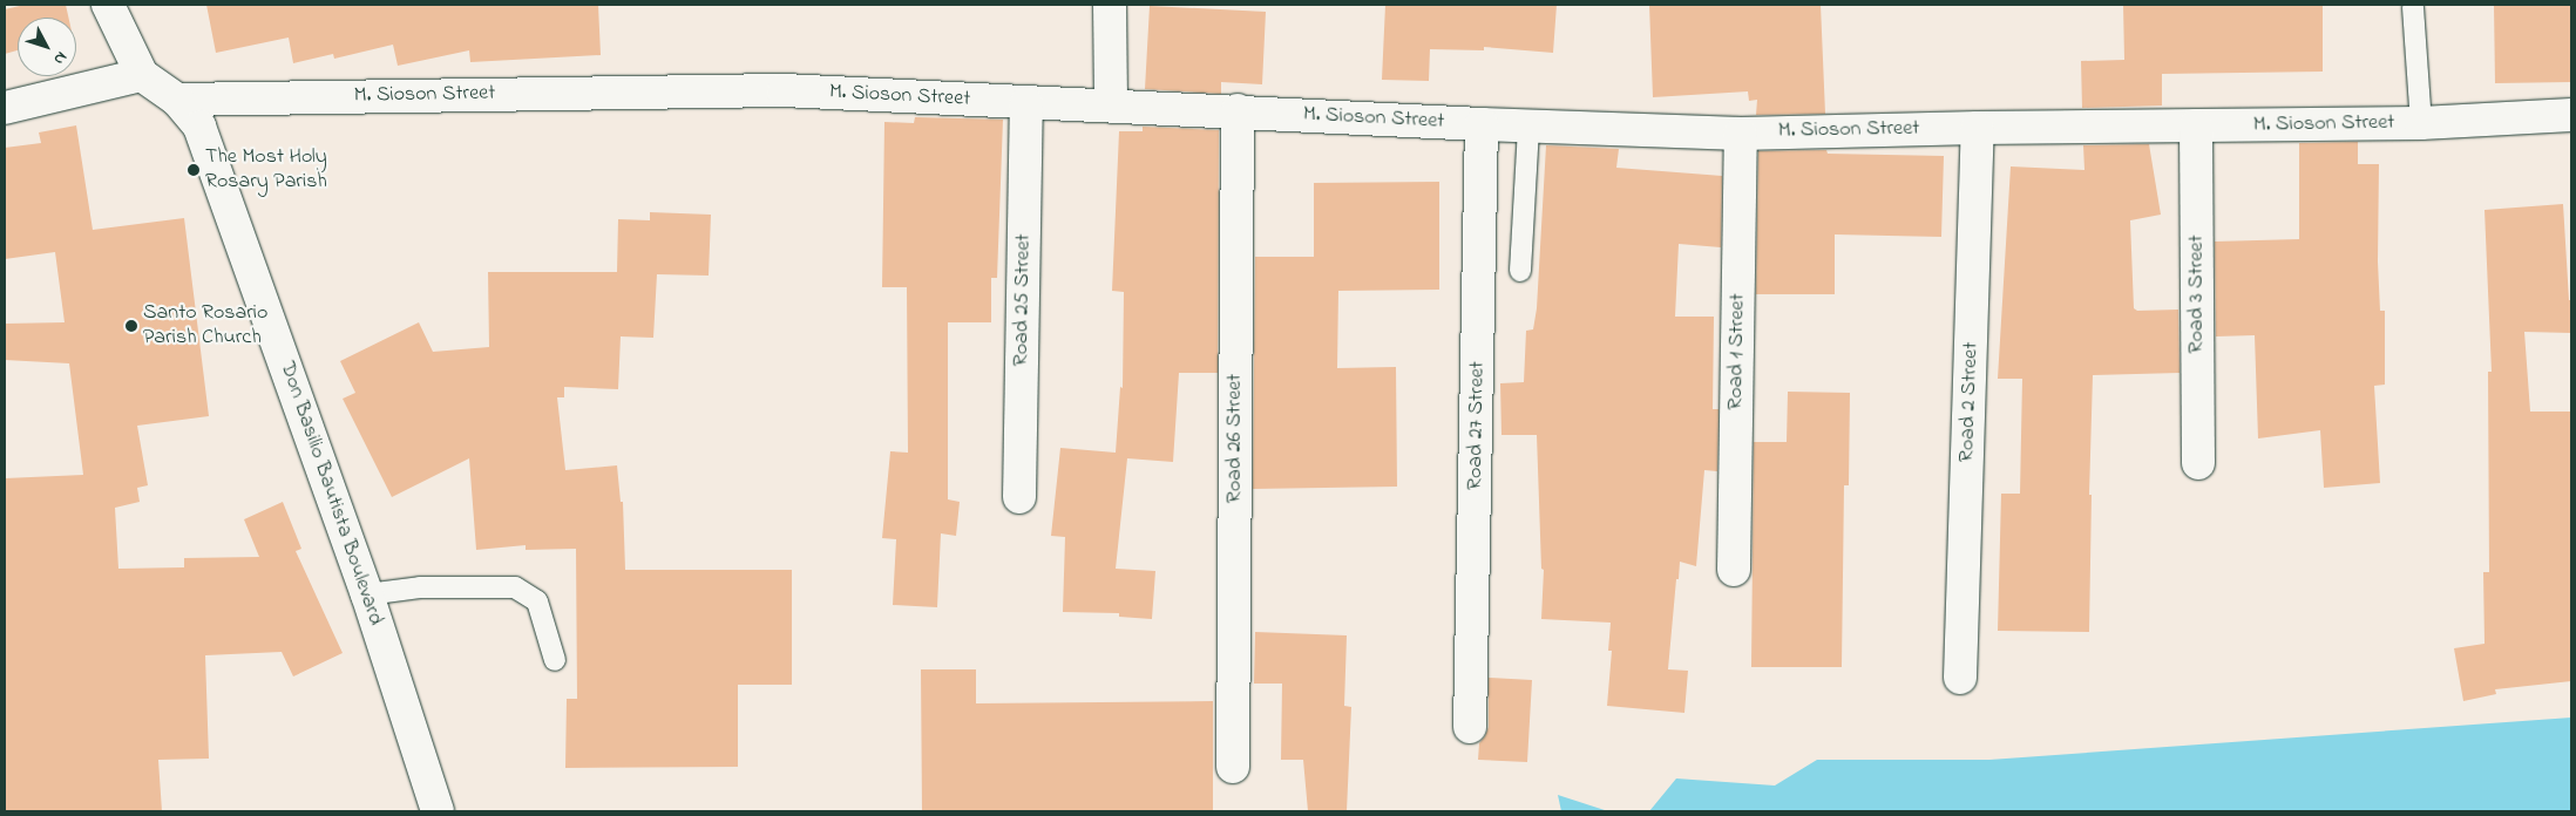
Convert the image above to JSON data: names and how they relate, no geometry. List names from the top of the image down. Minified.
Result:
{"streets":{"street":["M. Sioson Street","Road 3 Street","Road 25 Street","Road 1 Street","Road 2 Street","Road 27 Street","Road 26 Street","Don Basilio Bautista Boulevard"]},"crossings":[["M. Sioson Street","Road 3 Street"],["M. Sioson Street","Road 25 Street"],["M. Sioson Street","Road 1 Street"],["M. Sioson Street","Road 2 Street"],["M. Sioson Street","Road 27 Street"],["M. Sioson Street","Road 26 Street"],["M. Sioson Street","Don Basilio Bautista Boulevard"]],"places":["The Most Holy Rosary Parish","Santo Rosario Parish Church"],"north":"bottom right"}
